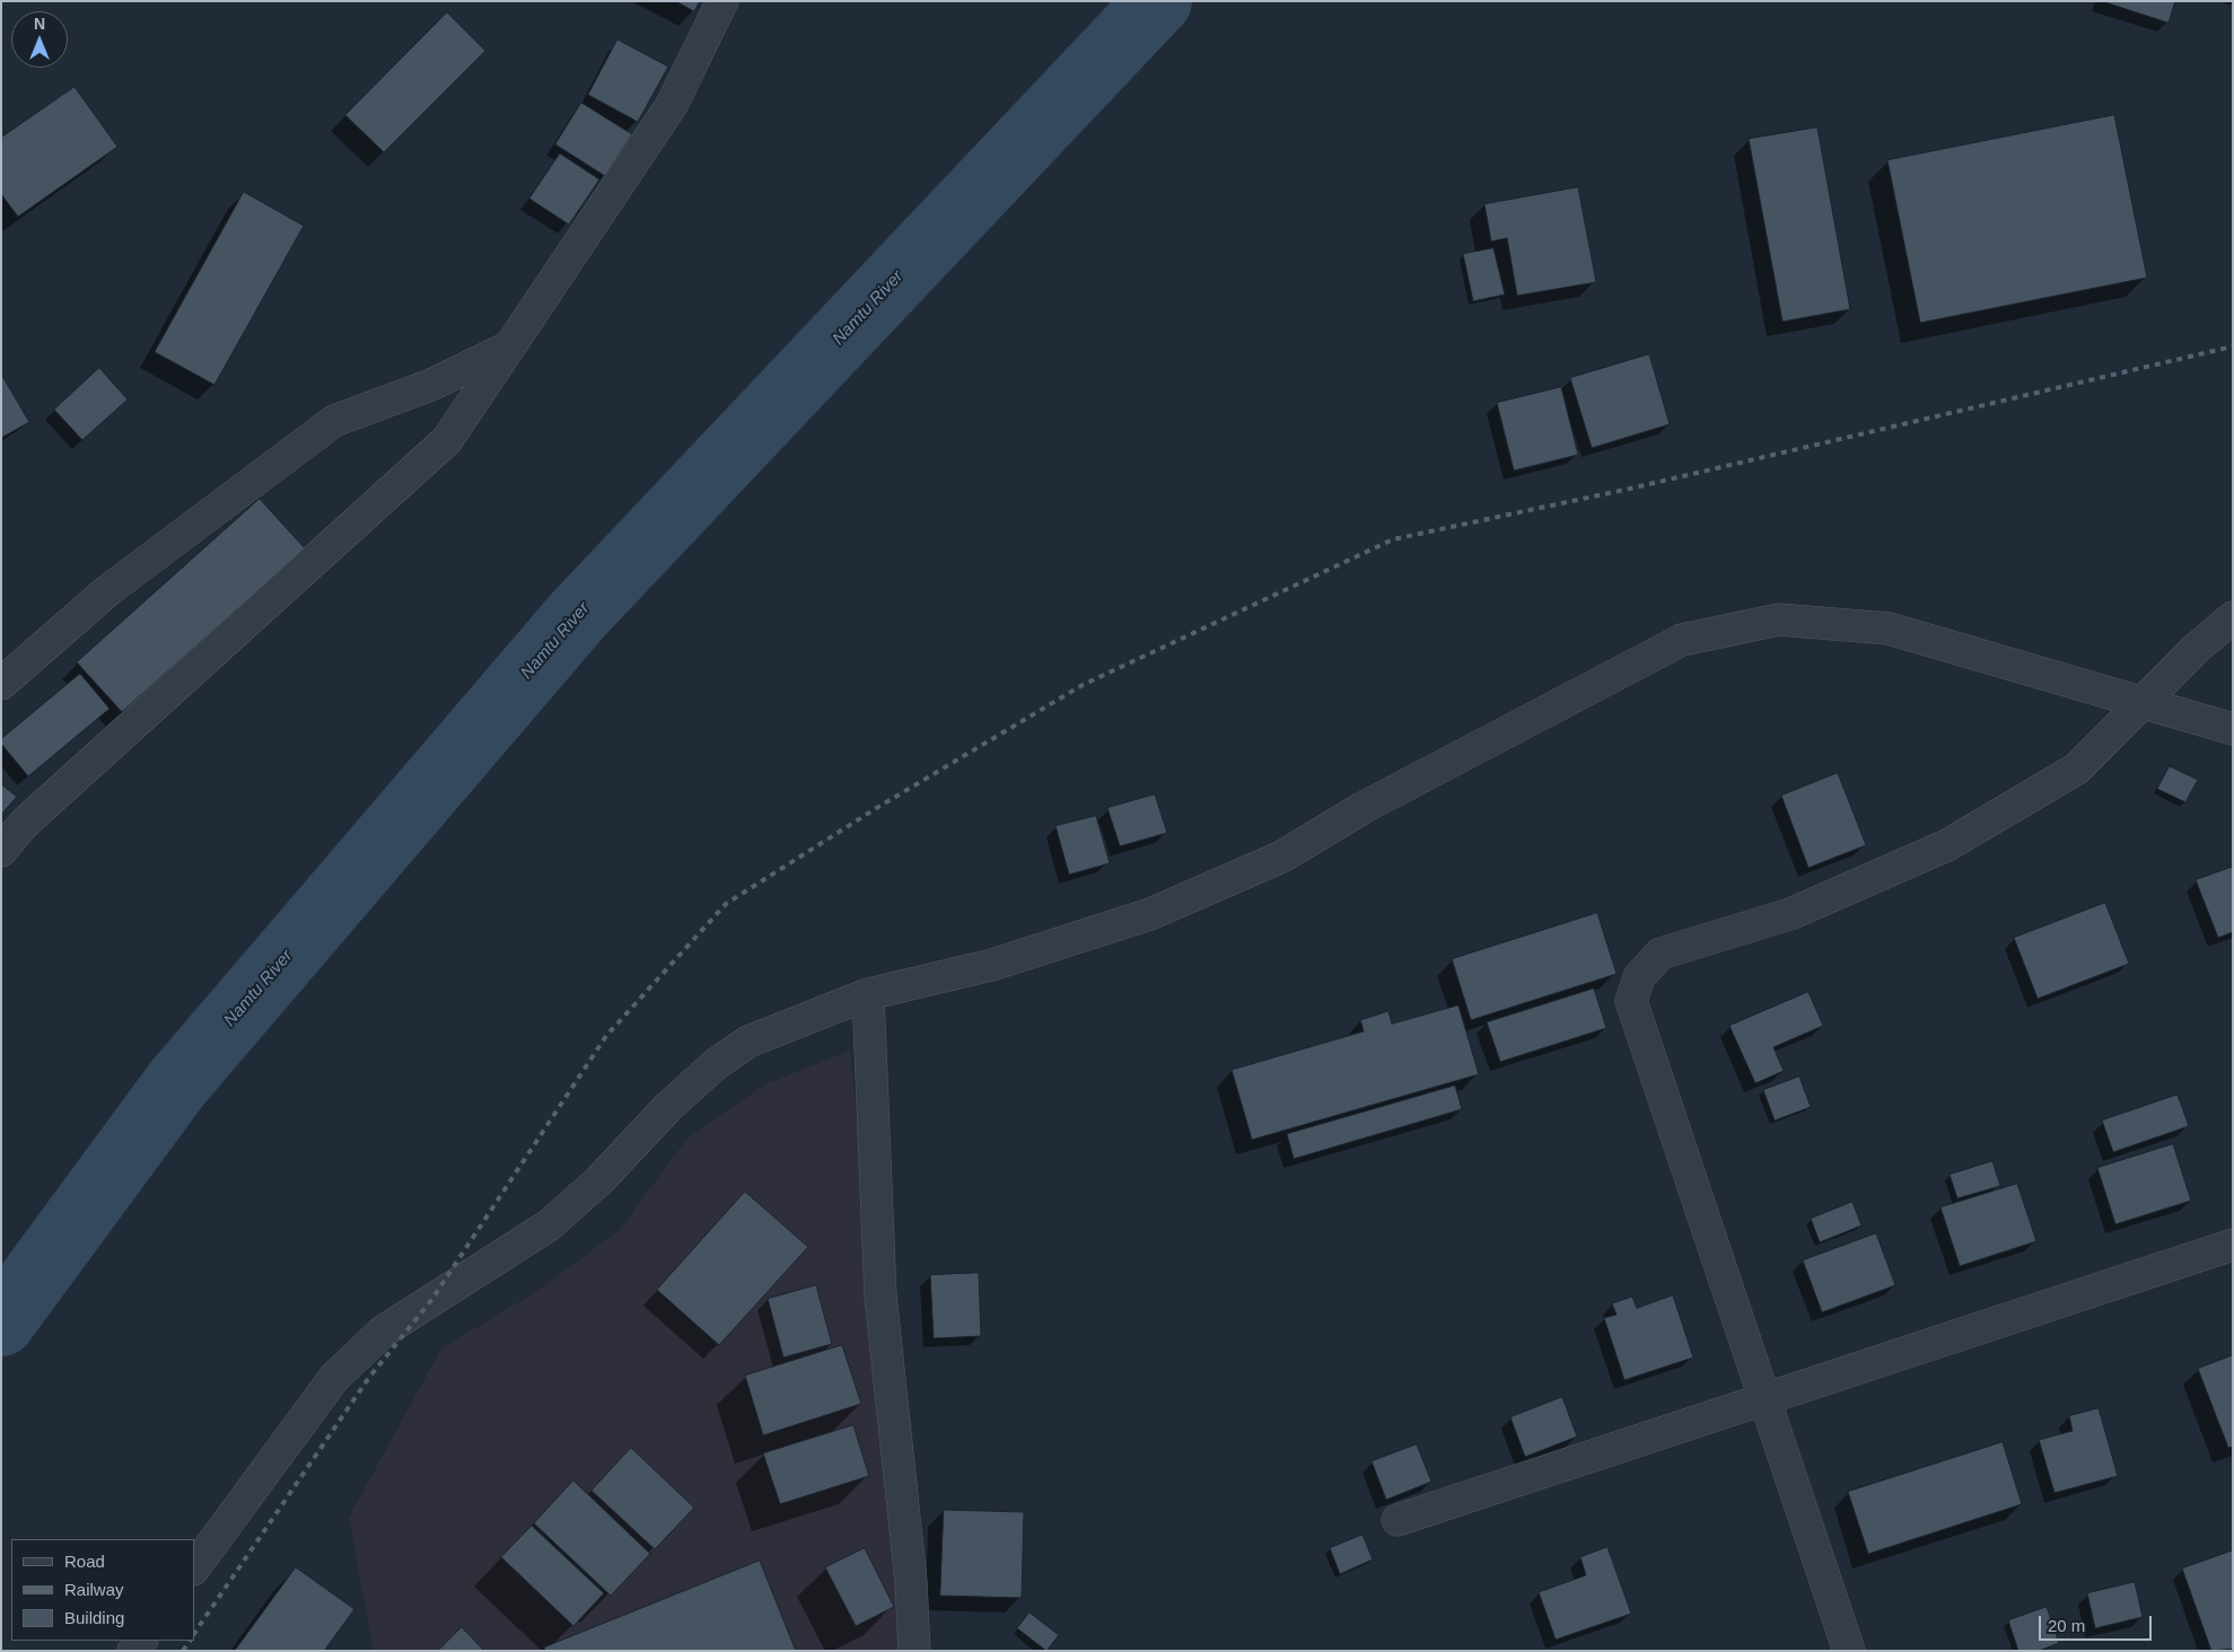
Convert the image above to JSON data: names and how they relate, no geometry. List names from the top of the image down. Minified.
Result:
{"water":["Namtu River"],"legend":["Road","Railway","Building"],"scale_bar":"20 m","north":"top"}
